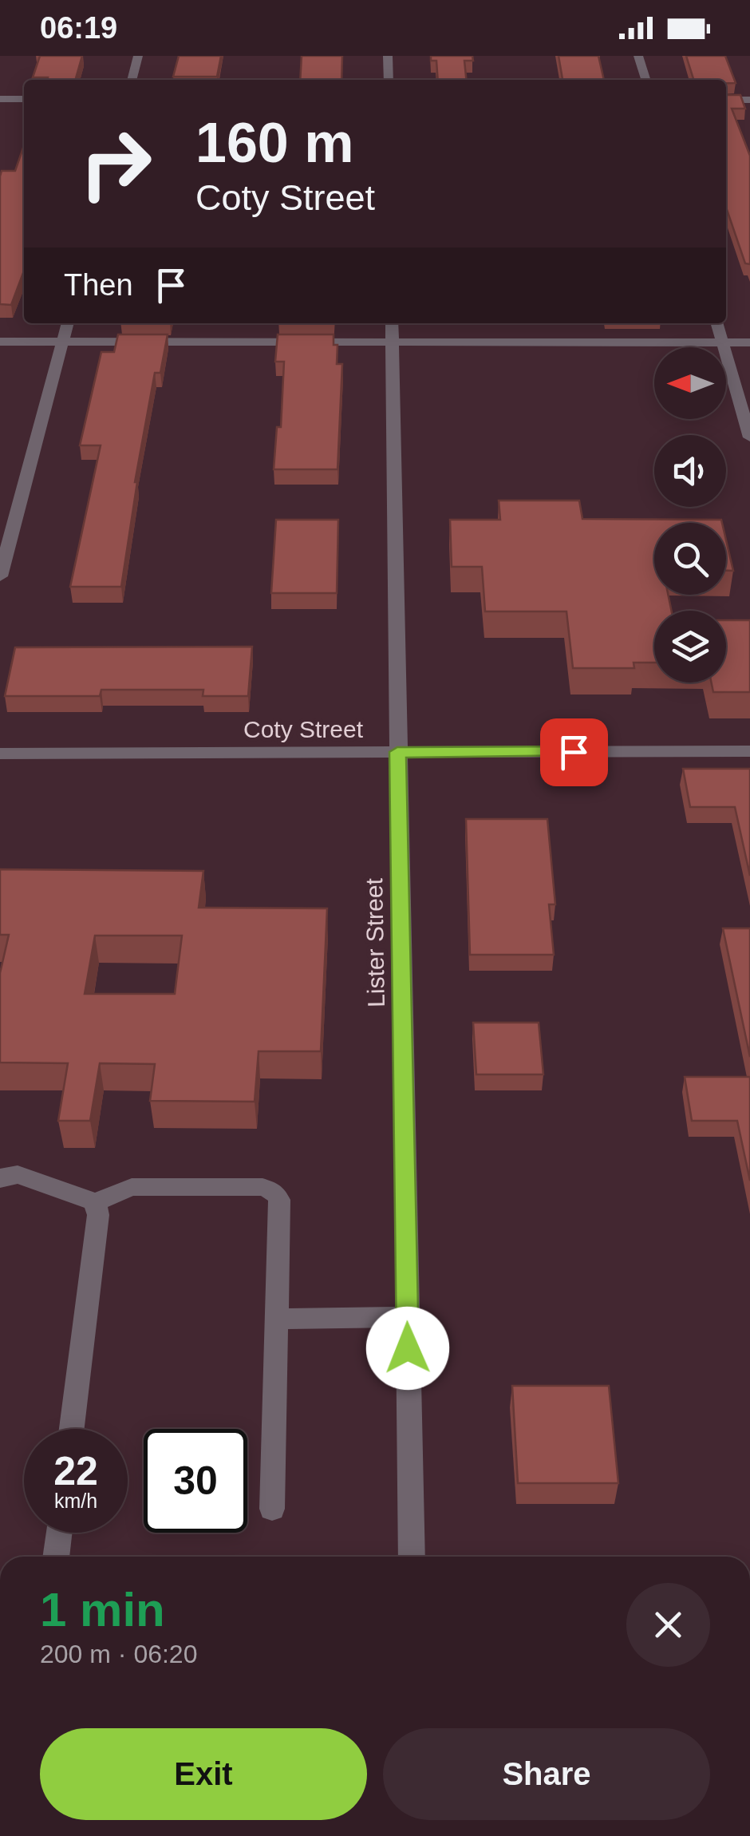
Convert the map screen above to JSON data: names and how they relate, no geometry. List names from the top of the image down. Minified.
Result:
{"streets":{"street":["Coty Street","Lister Street"]},"crossings":[["Coty Street","Lister Street"]],"north":"left","page":{"status":"06:19","turn":["160 m","Coty Street"],"then":"Then","speed":"22 km/h","limit":"30","heading":["1 min","200 m · 06:20"],"buttons":["Exit","Share"]}}
